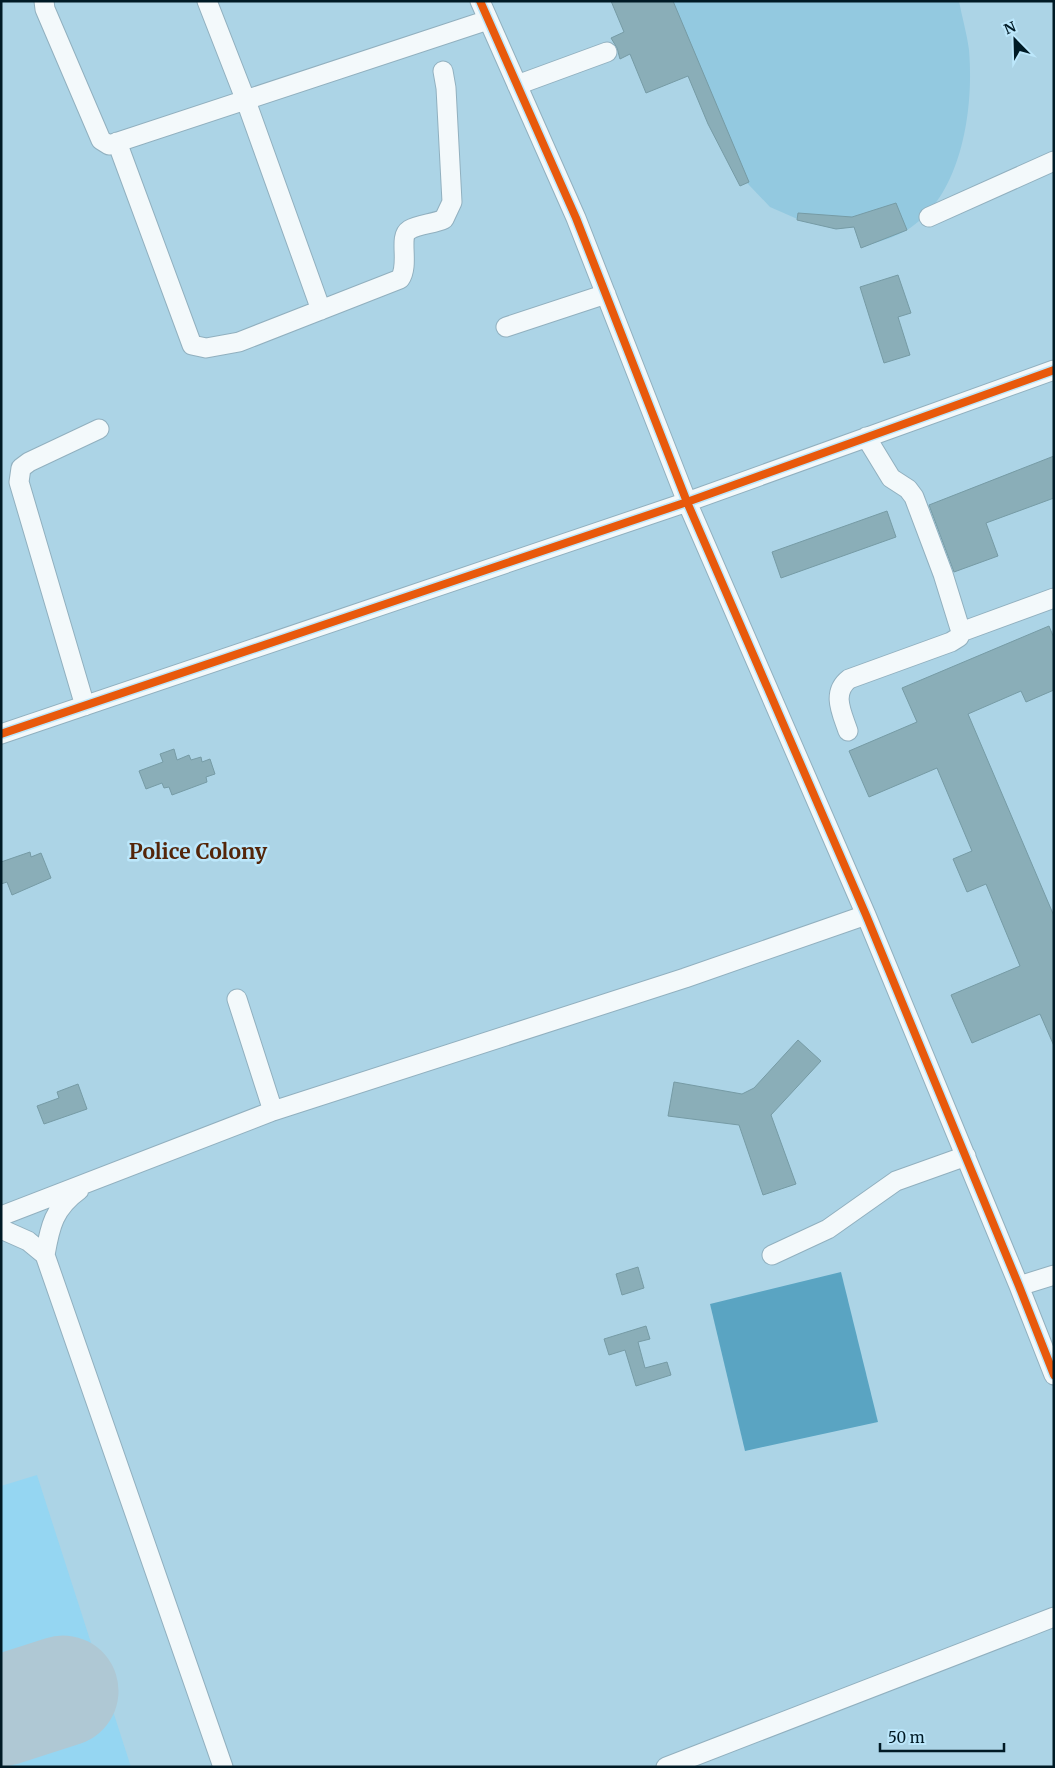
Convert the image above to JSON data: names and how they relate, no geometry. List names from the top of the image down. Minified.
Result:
{"districts":["Police Colony"],"scale_bar":"50 m","north":"top left"}
